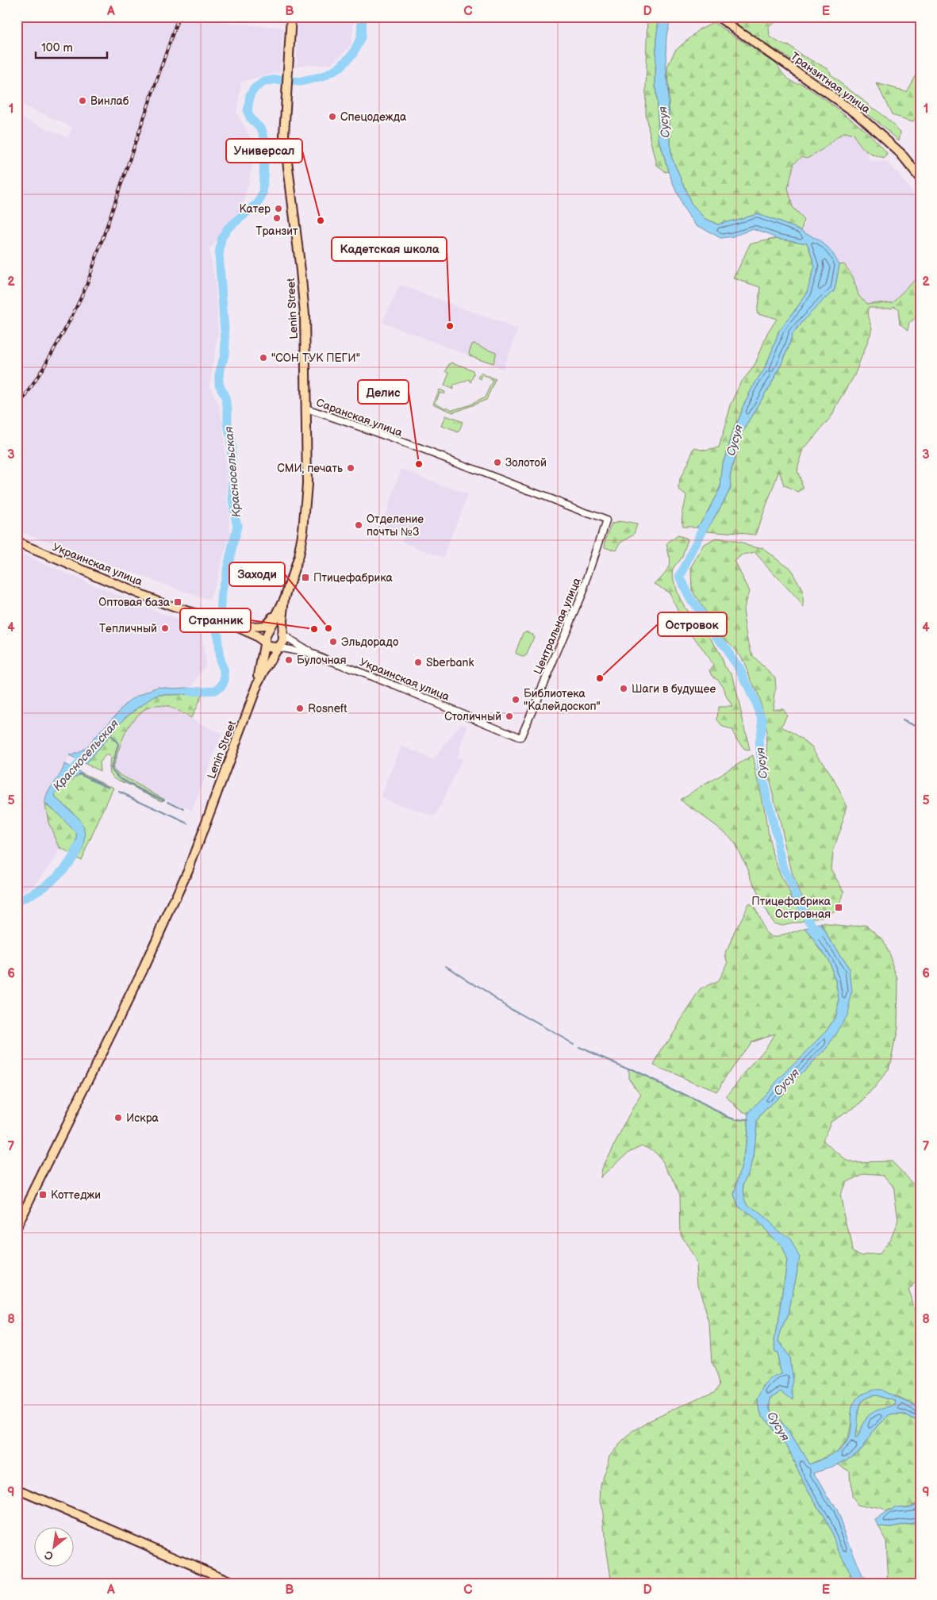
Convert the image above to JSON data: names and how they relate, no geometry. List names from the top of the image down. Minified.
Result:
{"streets":{"main road":["Транзитная улица","Lenin Street","Украинская улица"],"street":["Саранская улица","Центральная улица"]},"crossings":[["Lenin Street","Саранская улица"],["Lenin Street","Украинская улица"],["Саранская улица","Центральная улица"],["Украинская улица","Центральная улица"]],"water":["Сусуя","Красносельская"],"places":{"other":["Винлаб","Спецодежда","Катер","Транзит","Универсал","Кадетская школа","\"СОН ТУК ПЕГИ\"","Золотой","Делис","СМИ, печать","Отделение почты №3","Тепличный","Заходи","Странник","Эльдорадо","Булочная","Sberbank","Островок","Шаги в будущее","Библиотека \"Калейдоскоп\"","Rosneft","Столичный","Искра"],"transit":["Птицефабрика","Оптовая база","Птицефабрика Островная","Коттеджи"]},"scale_bar":"100 m","north":"bottom left","grid":{"columns":["A","B","C","D","E"],"rows":["1","2","3","4","5","6","7","8","9"]}}
